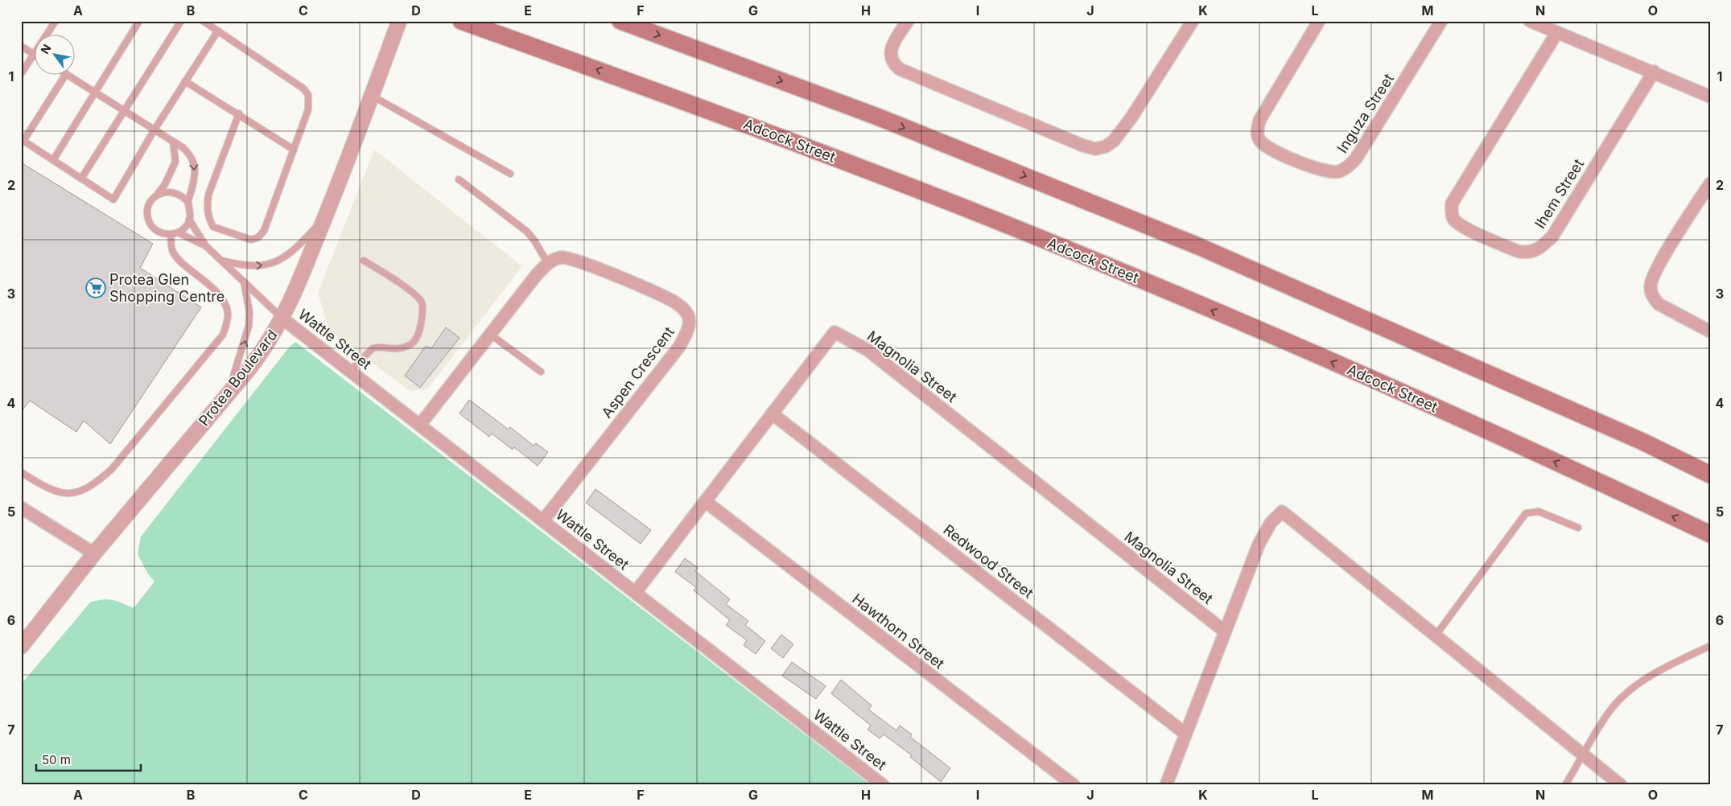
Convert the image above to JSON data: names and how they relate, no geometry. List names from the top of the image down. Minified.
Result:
{"streets":{"main road":["Adcock Street"],"street":["Inguza Street","Ihem Street","Wattle Street","Magnolia Street","Aspen Crescent","Protea Boulevard","Redwood Street","Hawthorn Street"]},"crossings":[["Wattle Street","Magnolia Street"],["Wattle Street","Aspen Crescent"],["Wattle Street","Protea Boulevard"],["Magnolia Street","Redwood Street"],["Magnolia Street","Hawthorn Street"]],"places":{"supermarket":["Protea Glen Shopping Centre"]},"scale_bar":"50 m","north":"top left","grid":{"columns":["A","B","C","D","E","F","G","H","I","J","K","L","M","N","O"],"rows":["1","2","3","4","5","6","7"]}}
